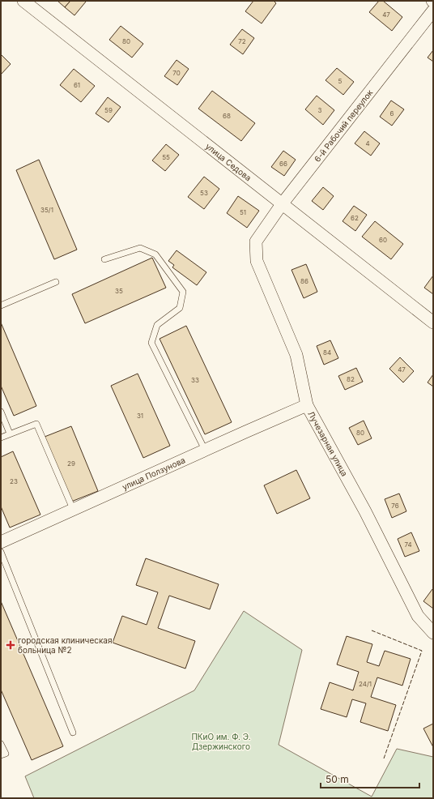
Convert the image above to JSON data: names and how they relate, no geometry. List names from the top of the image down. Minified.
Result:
{"streets":{"street":["6-й Рабочий переулок","улица Седова","Лучезарная улица","улица Ползунова"]},"crossings":[["6-й Рабочий переулок","улица Седова"],["6-й Рабочий переулок","Лучезарная улица"],["Лучезарная улица","улица Ползунова"]],"parks":["ПКиО им. Ф. Э. Дзержинского"],"places":{"health":["городская клиническая больница №2"]},"house_numbers":["47","80","72","70","5","61","59","3","6","68","4","55","66","53","35/1","51","62","60","86","35","84","47","82","33","31","80","29","23","76","74","24/1"],"scale_bar":"50 m"}
